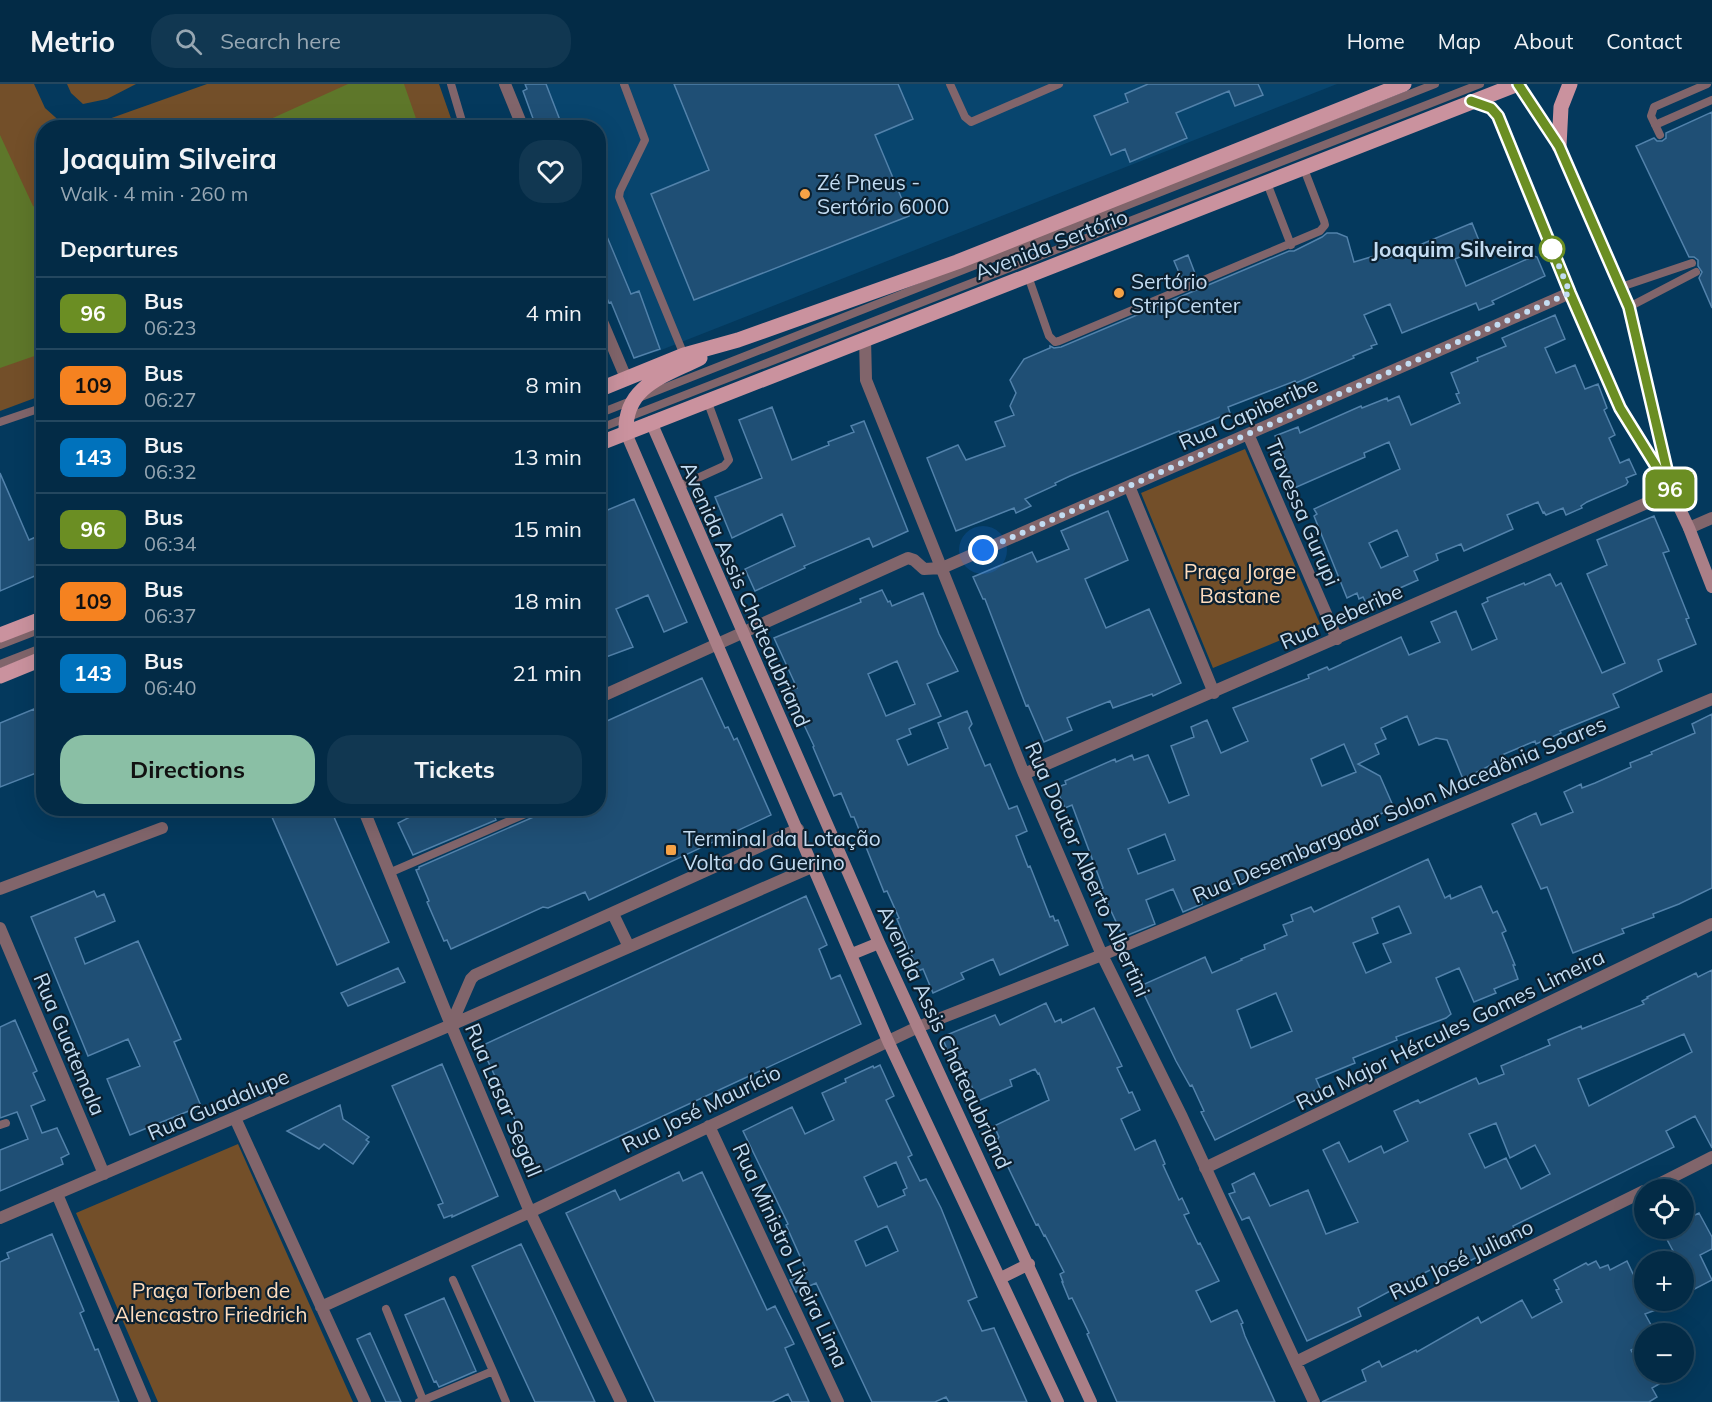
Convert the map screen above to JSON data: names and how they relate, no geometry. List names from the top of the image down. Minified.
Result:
{"streets":{"main road":["Avenida Sertório"],"street":["Rua Capiberibe","Travessa Gurupi","Avenida Assis Chateaubriand","Rua Beberibe","Rua Desembargador Solon Macedônia Soares","Rua Doutor Alberto Albertini","Rua Major Hércules Gomes Limeira","Rua Guatemala","Rua Lasar Segall","Rua Guadalupe","Rua José Maurício","Rua Ministro Liveira Lima","Rua José Juliano"]},"crossings":[["Avenida Sertório","Avenida Assis Chateaubriand"],["Avenida Sertório","Rua Doutor Alberto Albertini"],["Rua Capiberibe","Travessa Gurupi"],["Rua Capiberibe","Rua Doutor Alberto Albertini"],["Travessa Gurupi","Rua Beberibe"],["Avenida Assis Chateaubriand","Rua José Maurício"],["Rua Beberibe","Rua Doutor Alberto Albertini"],["Rua Desembargador Solon Macedônia Soares","Rua Doutor Alberto Albertini"],["Rua Desembargador Solon Macedônia Soares","Rua José Maurício"],["Rua Doutor Alberto Albertini","Rua Major Hércules Gomes Limeira"],["Rua Doutor Alberto Albertini","Rua José Maurício"],["Rua Doutor Alberto Albertini","Rua José Juliano"],["Rua Guatemala","Rua Guadalupe"],["Rua Lasar Segall","Rua Guadalupe"],["Rua Lasar Segall","Rua José Maurício"],["Rua José Maurício","Rua Ministro Liveira Lima"]],"parks":["Praça Jorge Bastane","Praça Torben de Alencastro Friedrich"],"places":{"other":["Zé Pneus - Sertório 6000","Joaquim Silveira","Sertório StripCenter"],"transit":["Terminal da Lotação Volta do Guerino"]},"lines":["bus line 96"],"page":{"header":"Metrio","search":"Search here","nav":["Home","Map","About","Contact"],"on_map":"96","heading":[["Joaquim Silveira","Walk · 4 min · 260 m"],"Departures"],"list":[{"mark":"96","name":"Bus","note":"06:23","value":"4 min"},{"mark":"109","name":"Bus","note":"06:27","value":"8 min"},{"mark":"143","name":"Bus","note":"06:32","value":"13 min"},{"mark":"96","name":"Bus","note":"06:34","value":"15 min"},{"mark":"109","name":"Bus","note":"06:37","value":"18 min"},{"mark":"143","name":"Bus","note":"06:40","value":"21 min"}],"buttons":["Directions","Tickets"],"map_buttons":["+","−"]}}
